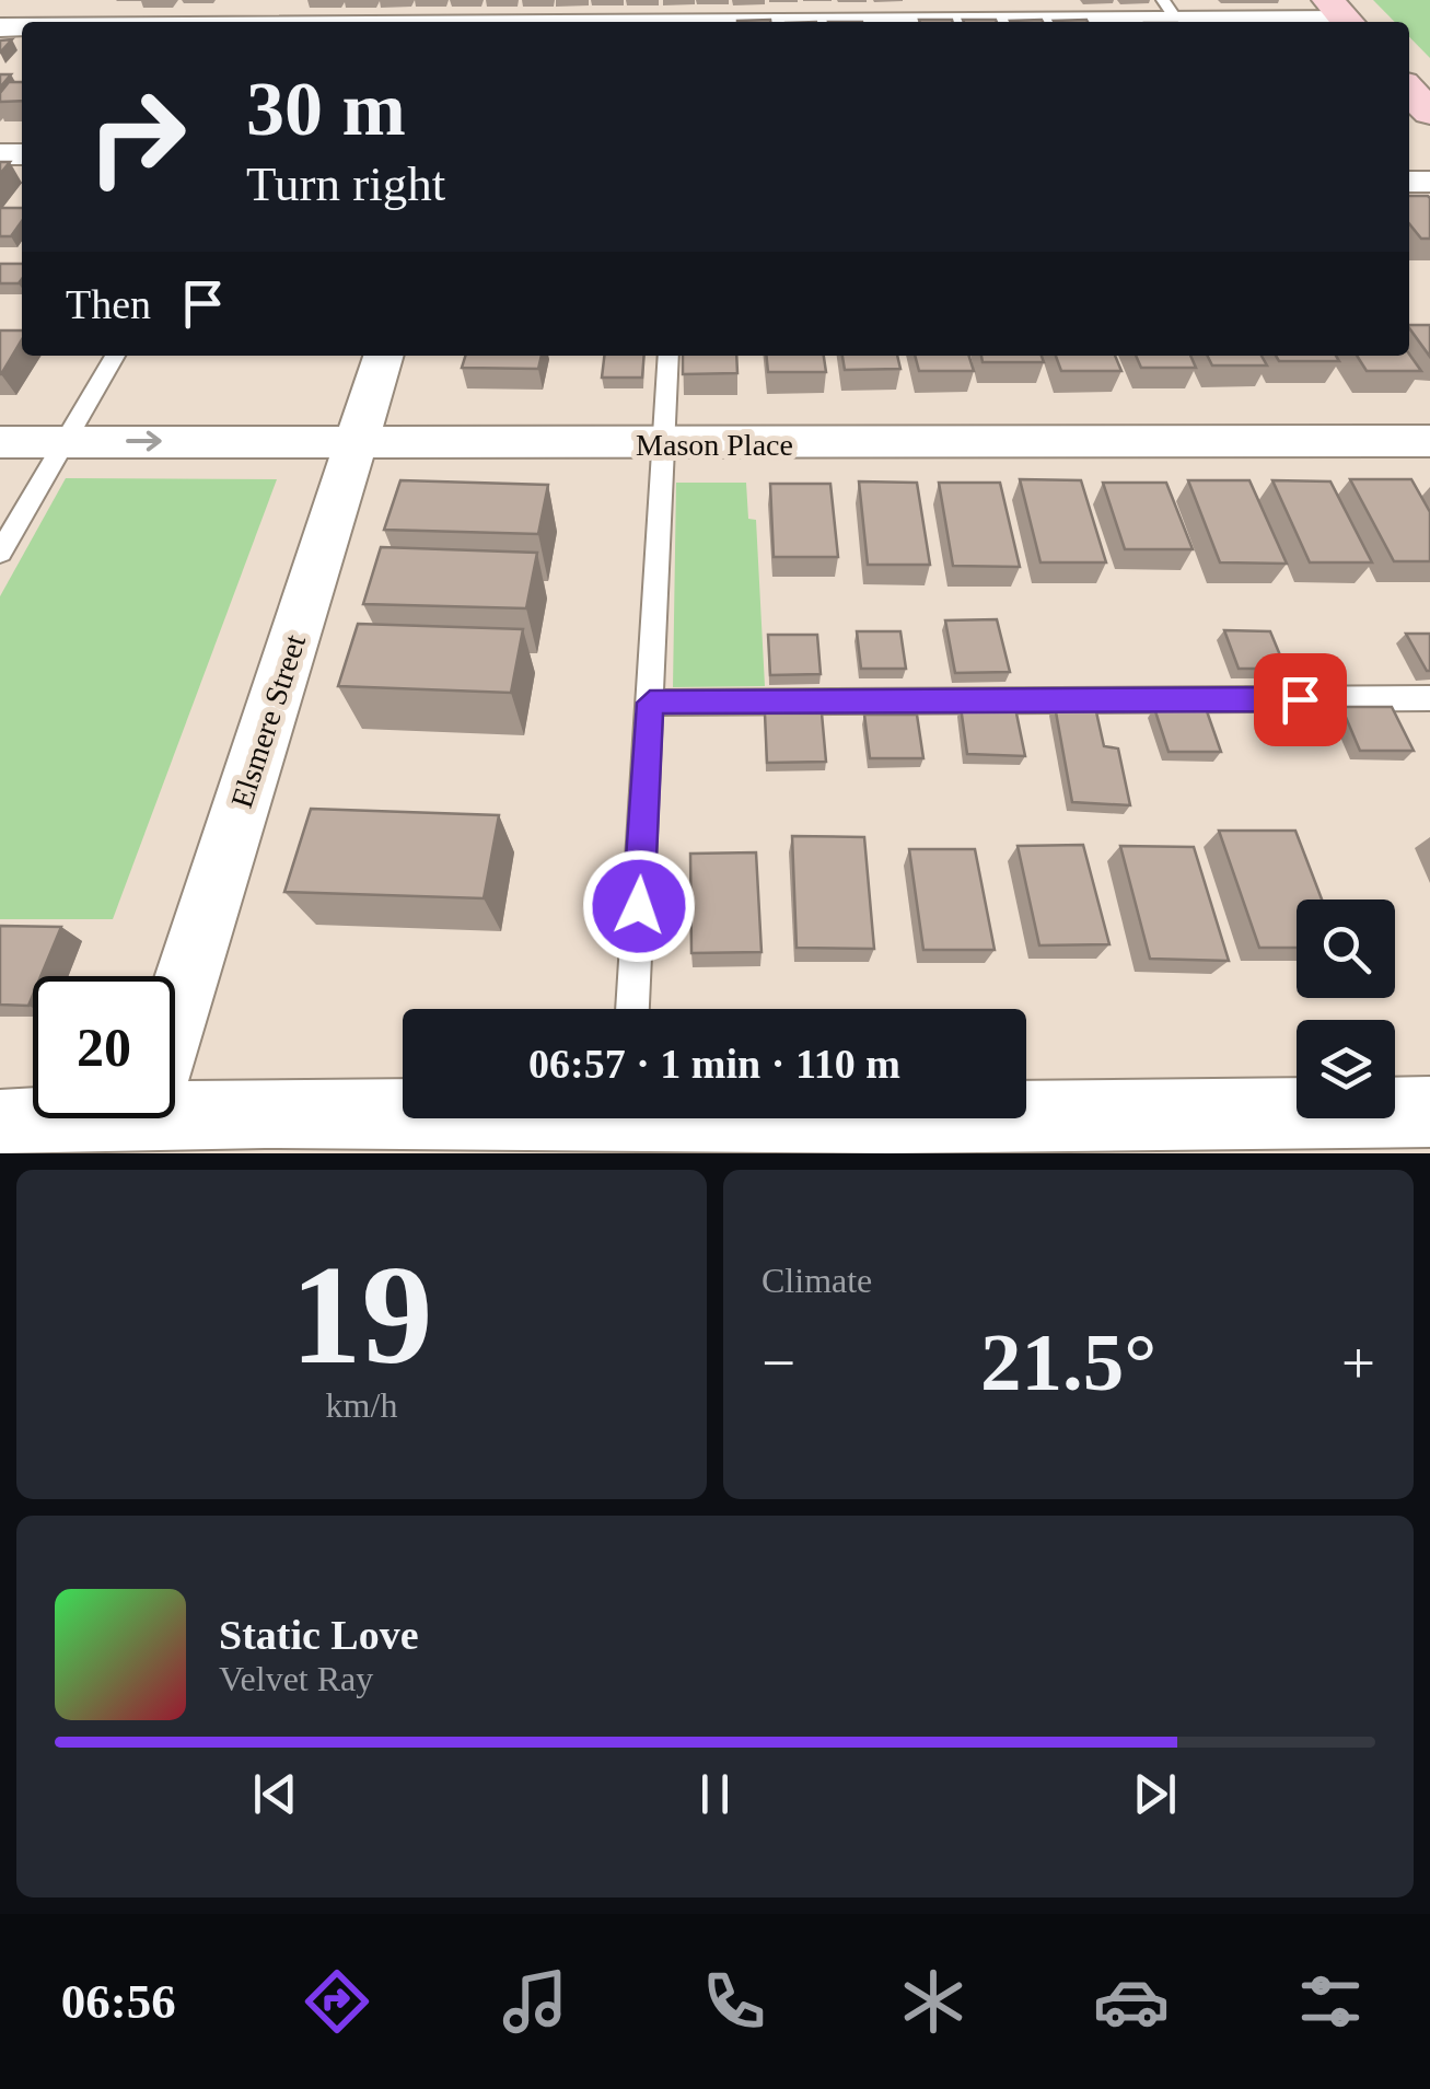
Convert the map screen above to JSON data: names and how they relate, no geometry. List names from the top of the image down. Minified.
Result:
{"streets":{"street":["Mason Place","Elsmere Street"]},"crossings":[["Mason Place","Elsmere Street"]],"page":{"turn":["30 m","Turn right"],"then":"Then","limit":"20","trip":"06:57 · 1 min · 110 m","tile":[["19","km/h"],"Climate"],"heat":["−","21.5°","+"],"song":["Static Love","Velvet Ray"],"tabs":"06:56"}}
